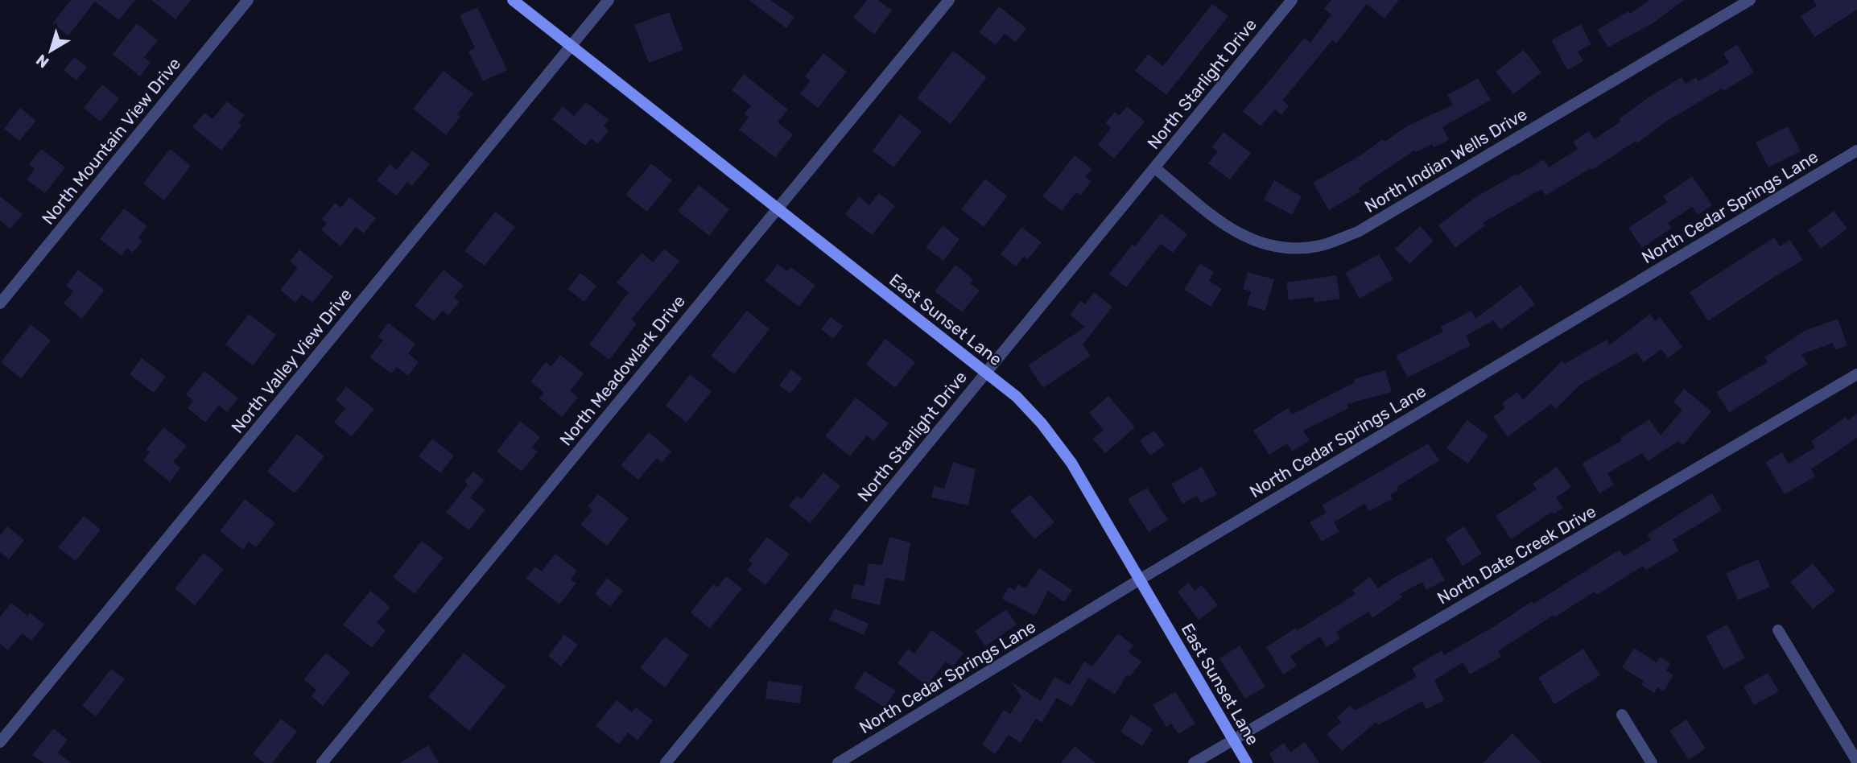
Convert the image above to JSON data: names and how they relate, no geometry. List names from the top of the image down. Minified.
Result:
{"streets":{"street":["North Starlight Drive","North Mountain View Drive","North Indian Wells Drive","North Cedar Springs Lane","East Sunset Lane","North Valley View Drive","North Meadowlark Drive","North Date Creek Drive"]},"crossings":[["North Starlight Drive","North Indian Wells Drive"],["North Starlight Drive","East Sunset Lane"],["North Cedar Springs Lane","East Sunset Lane"],["East Sunset Lane","North Valley View Drive"],["East Sunset Lane","North Meadowlark Drive"],["East Sunset Lane","North Date Creek Drive"]],"north":"bottom left"}
